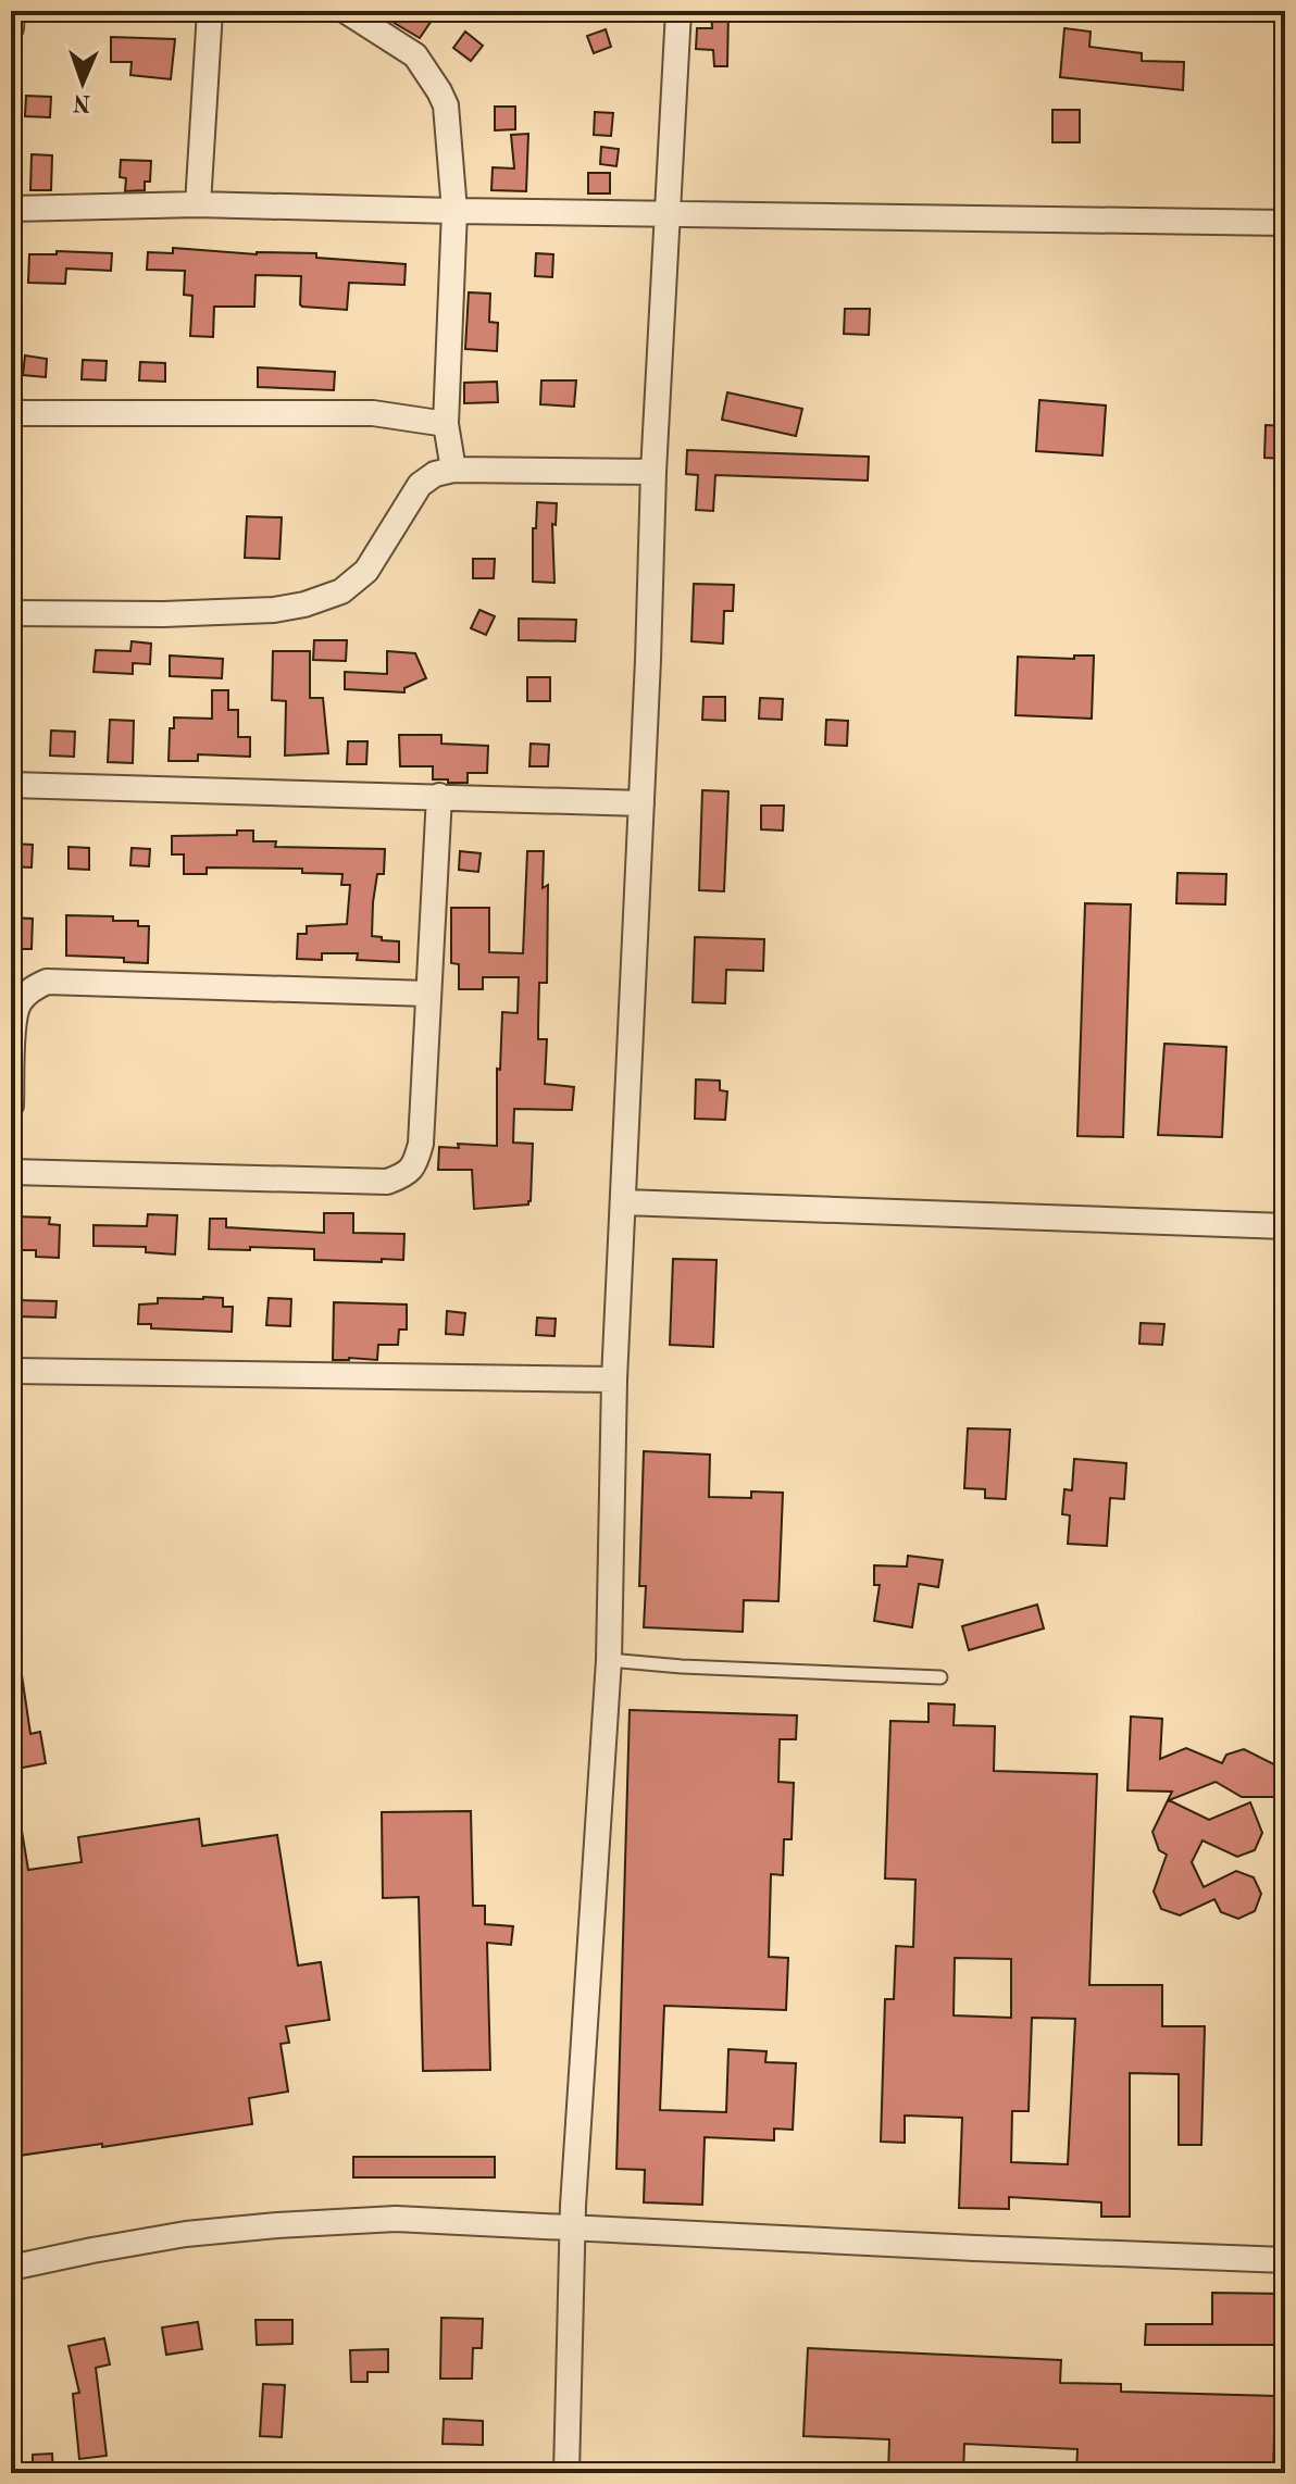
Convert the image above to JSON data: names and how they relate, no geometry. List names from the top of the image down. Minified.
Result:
{"north":"bottom"}
